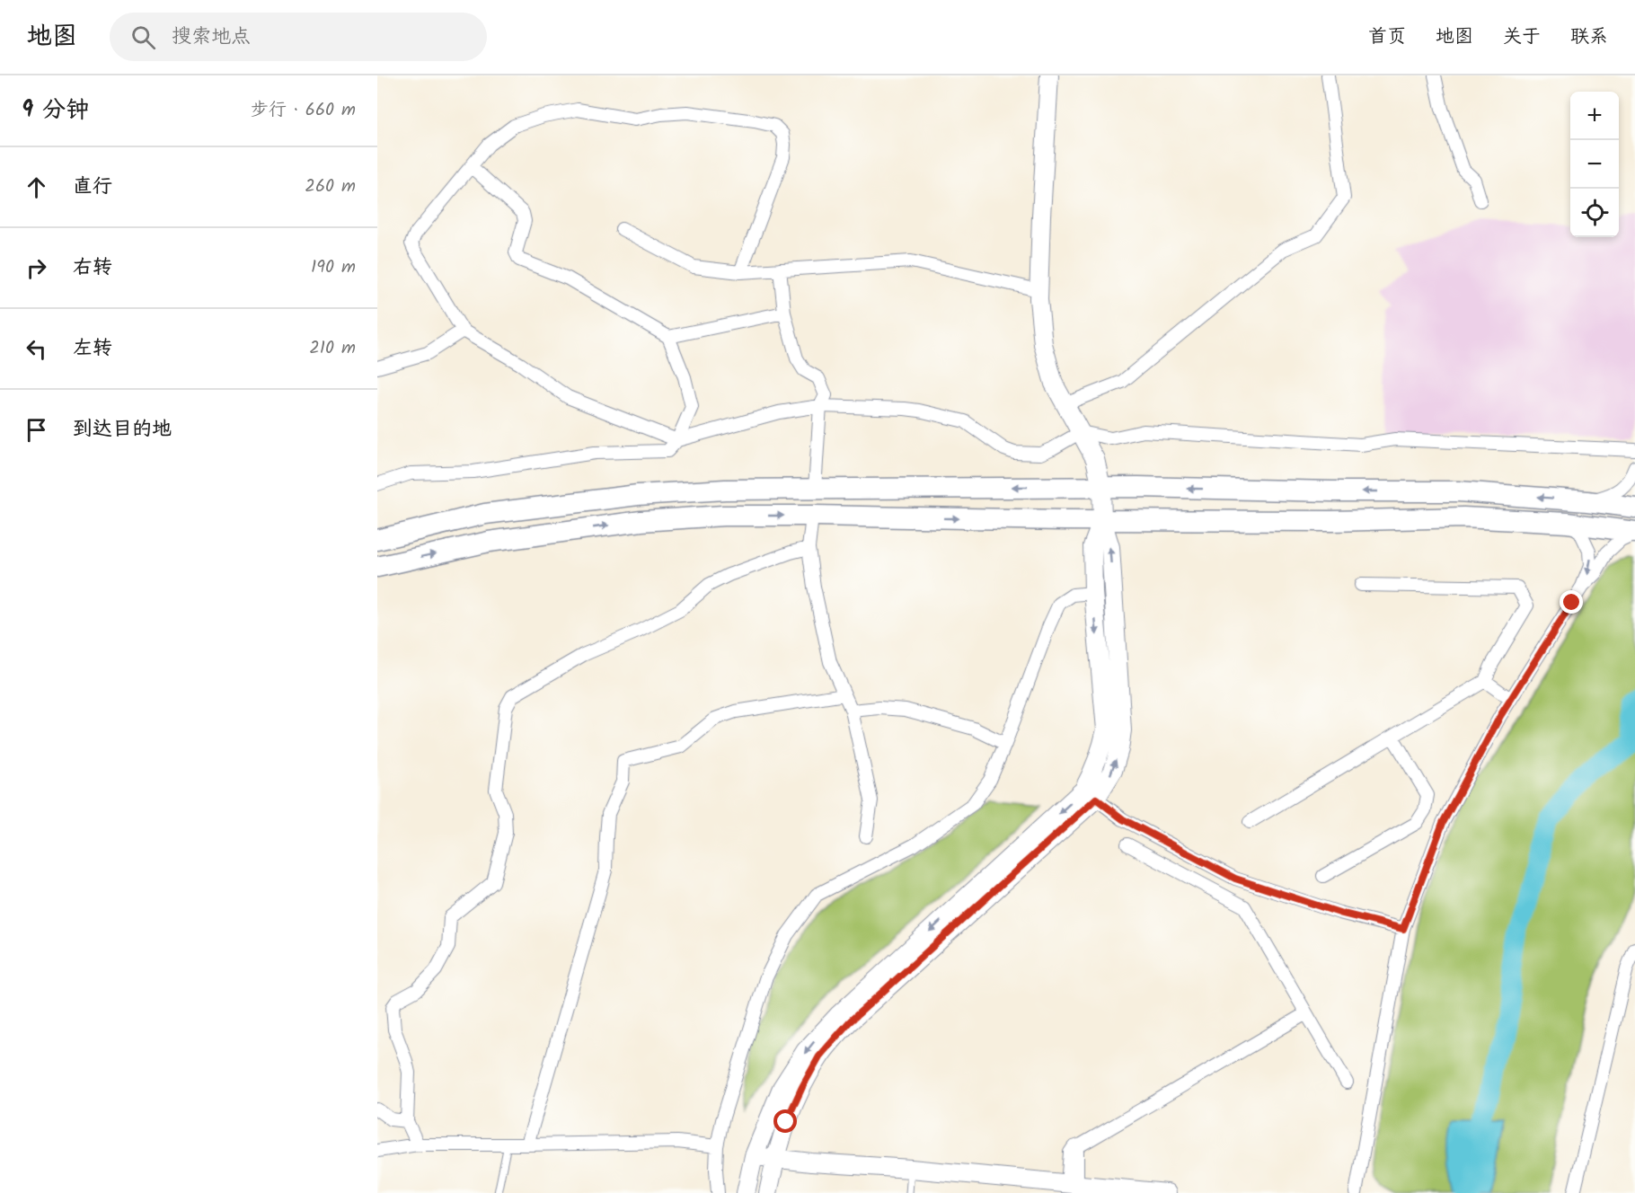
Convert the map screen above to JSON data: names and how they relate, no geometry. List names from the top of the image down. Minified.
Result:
{"page":{"header":"地图","search":"搜索地点","nav":["首页","地图","关于","联系"],"heading":["9 分钟","步行 · 660 m"],"map_buttons":["+","−"],"list":[["直行","260 m"],["右转","190 m"],["左转","210 m"],"到达目的地"]}}
